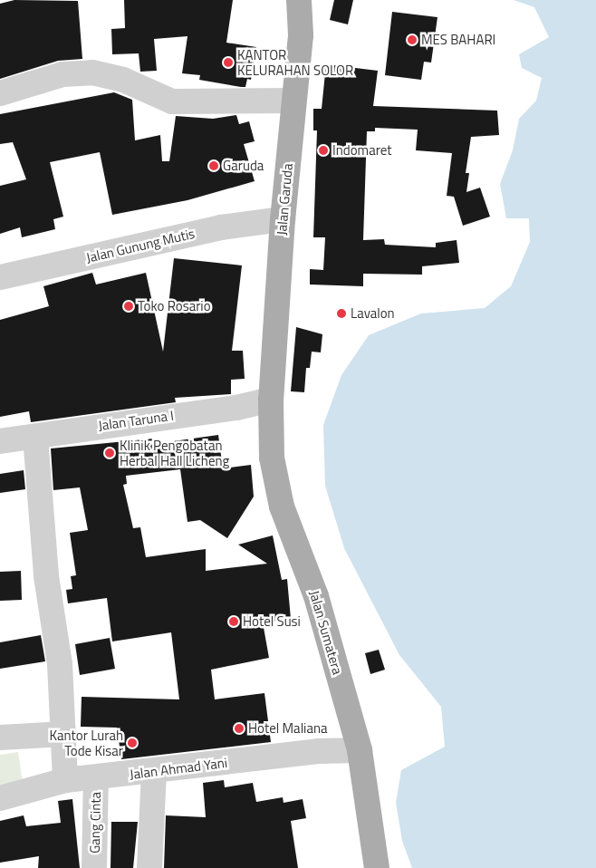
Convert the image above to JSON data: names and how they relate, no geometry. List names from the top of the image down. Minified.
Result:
{"streets":{"main road":["Jalan Garuda","Jalan Sumatera"],"street":["Jalan Gunung Mutis","Jalan Taruna I","Jalan Ahmad Yani","Gang Cinta"]},"crossings":[["Jalan Garuda","Jalan Gunung Mutis"],["Jalan Garuda","Jalan Taruna I"],["Jalan Garuda","Jalan Sumatera"],["Jalan Taruna I","Jalan Sumatera"],["Jalan Sumatera","Jalan Ahmad Yani"],["Jalan Ahmad Yani","Gang Cinta"]],"places":["MES BAHARI","KANTOR KELURAHAN SOLOR","Indomaret","Garuda","Toko Rosario","Lavalon","Klinik Pengobatan Herbal Hall Licheng","Hotel Susi","Hotel Maliana","Kantor Lurah Tode Kisar"]}
